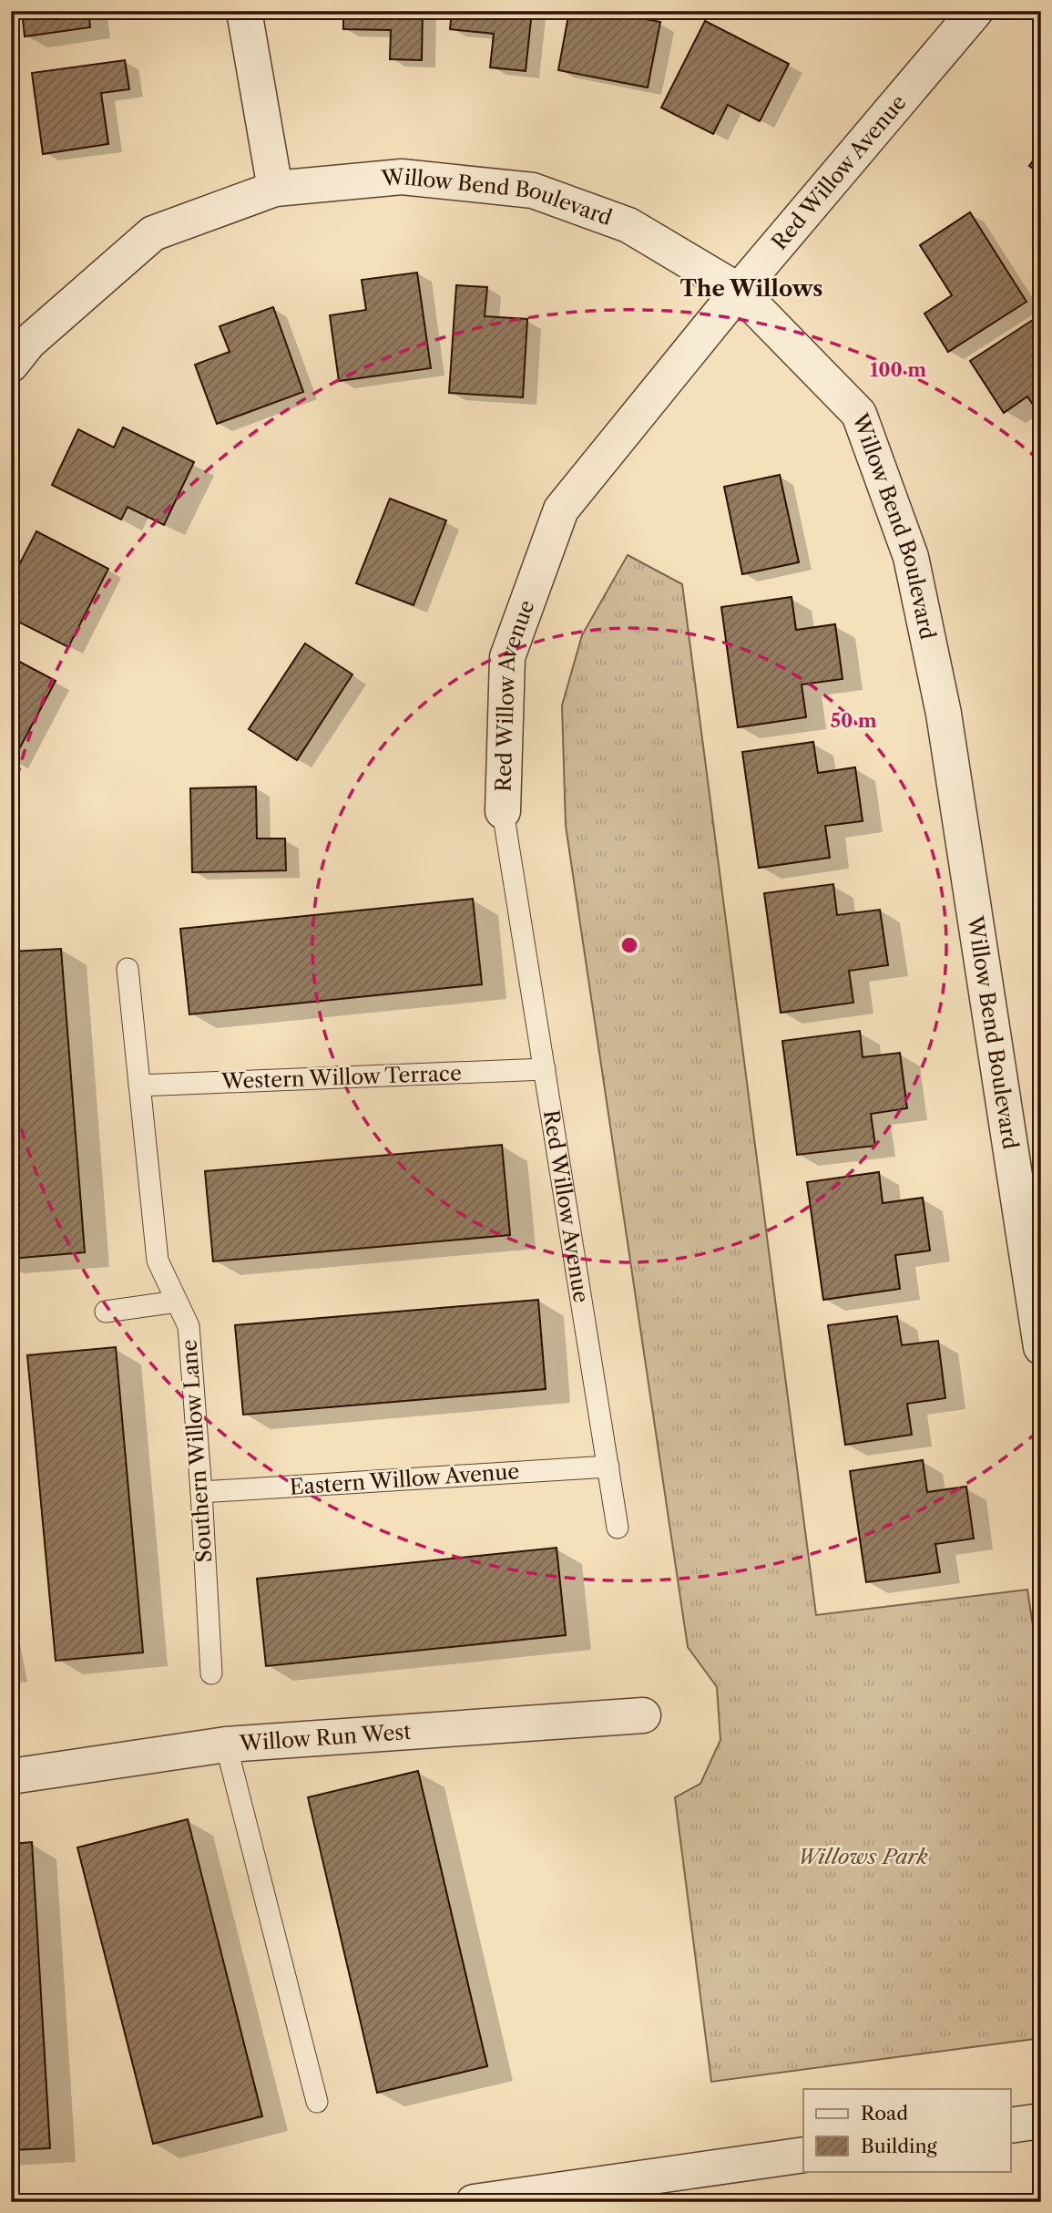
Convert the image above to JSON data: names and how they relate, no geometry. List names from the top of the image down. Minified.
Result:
{"streets":{"street":["Red Willow Avenue","Willow Bend Boulevard","Willow Run West"],"lane":["Western Willow Terrace","Southern Willow Lane","Eastern Willow Avenue"]},"crossings":[["Red Willow Avenue","Willow Bend Boulevard"],["Red Willow Avenue","Western Willow Terrace"],["Red Willow Avenue","Eastern Willow Avenue"],["Western Willow Terrace","Southern Willow Lane"],["Southern Willow Lane","Eastern Willow Avenue"]],"districts":["The Willows"],"parks":["Willows Park"],"legend":["Road","Building"],"rings":["100 m","50 m"]}
